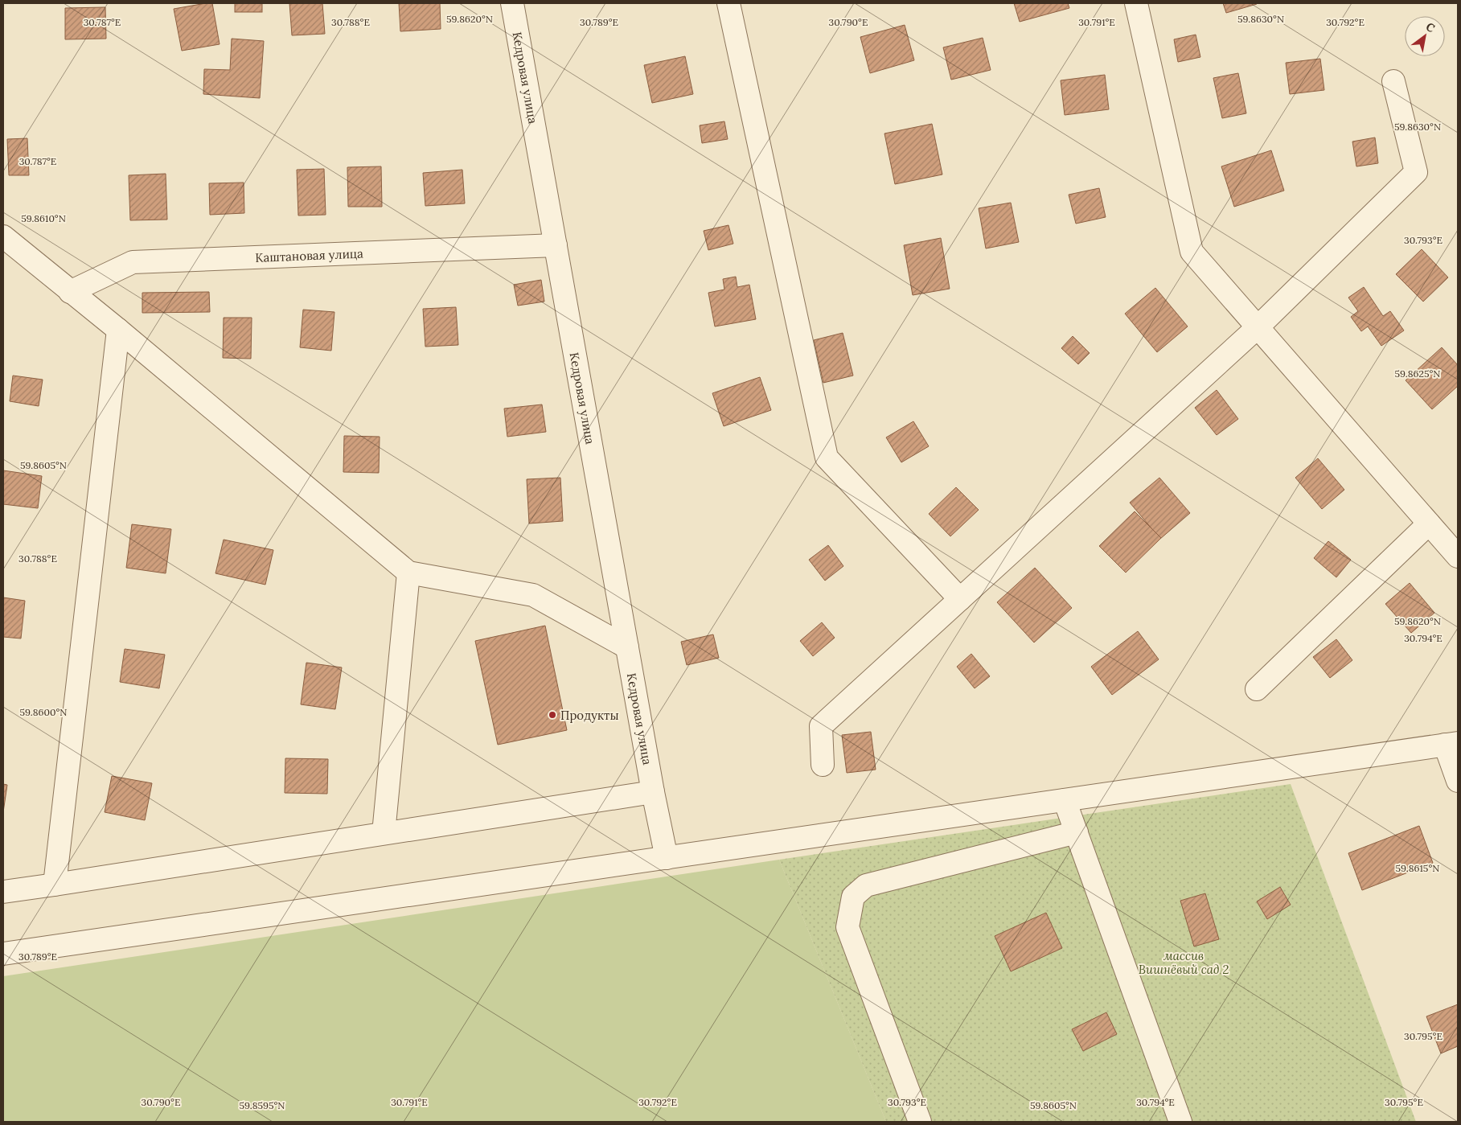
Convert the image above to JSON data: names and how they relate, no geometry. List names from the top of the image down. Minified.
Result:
{"streets":{"street":["Кедровая улица","Каштановая улица"]},"crossings":[["Кедровая улица","Каштановая улица"]],"parks":["массив Вишнёвый сад 2"],"places":["Продукты"],"north":"top right","coordinates":["59.8620°N","59.8630°N","30.787°E","30.788°E","30.789°E","30.790°E","30.791°E","30.792°E","59.8610°N","30.793°E","59.8625°N","59.8605°N","30.794°E","59.8600°N","59.8615°N","30.795°E","59.8595°N"]}
